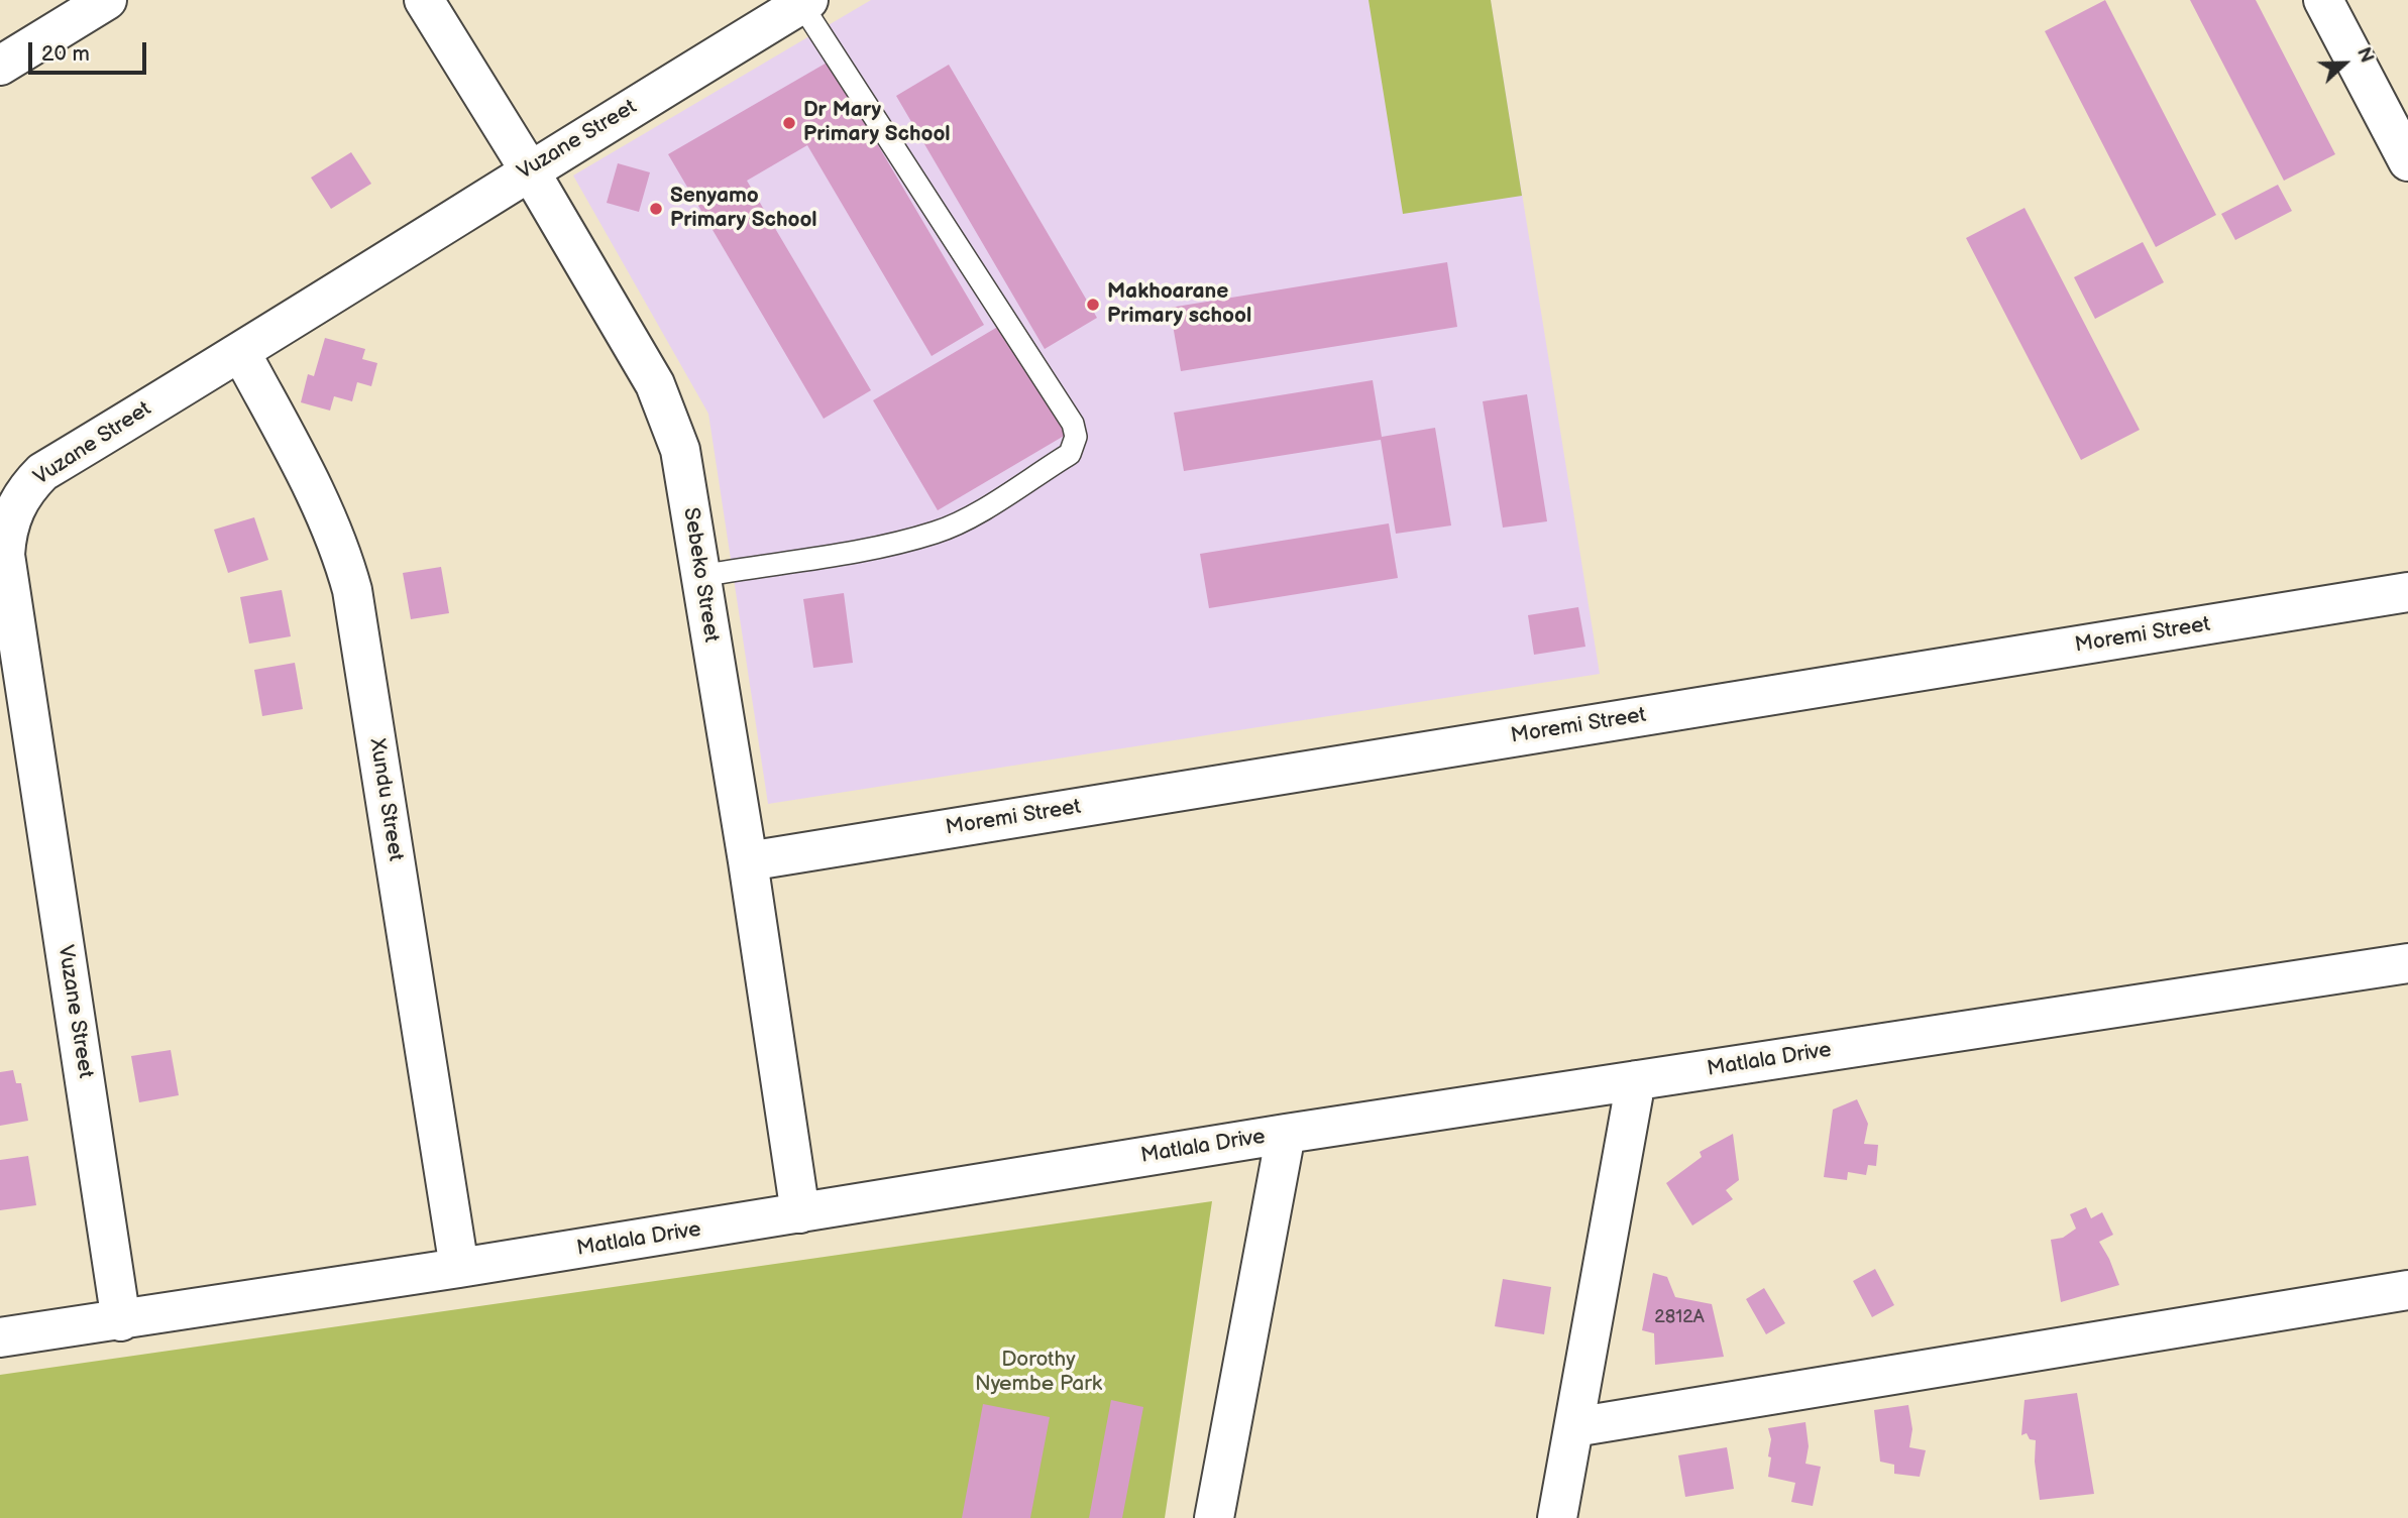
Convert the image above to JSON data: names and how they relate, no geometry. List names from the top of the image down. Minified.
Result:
{"streets":{"street":["Vuzane Street","Sebeko Street","Moremi Street","Xundu Street","Matlala Drive"]},"crossings":[["Vuzane Street","Sebeko Street"],["Vuzane Street","Xundu Street"],["Vuzane Street","Matlala Drive"],["Sebeko Street","Moremi Street"],["Sebeko Street","Matlala Drive"],["Xundu Street","Matlala Drive"]],"parks":["Dorothy Nyembe Park"],"places":["Dr Mary Primary School","Senyamo Primary School","Makhoarane Primary school"],"house_numbers":["2812A"],"scale_bar":"20 m","north":"right"}
